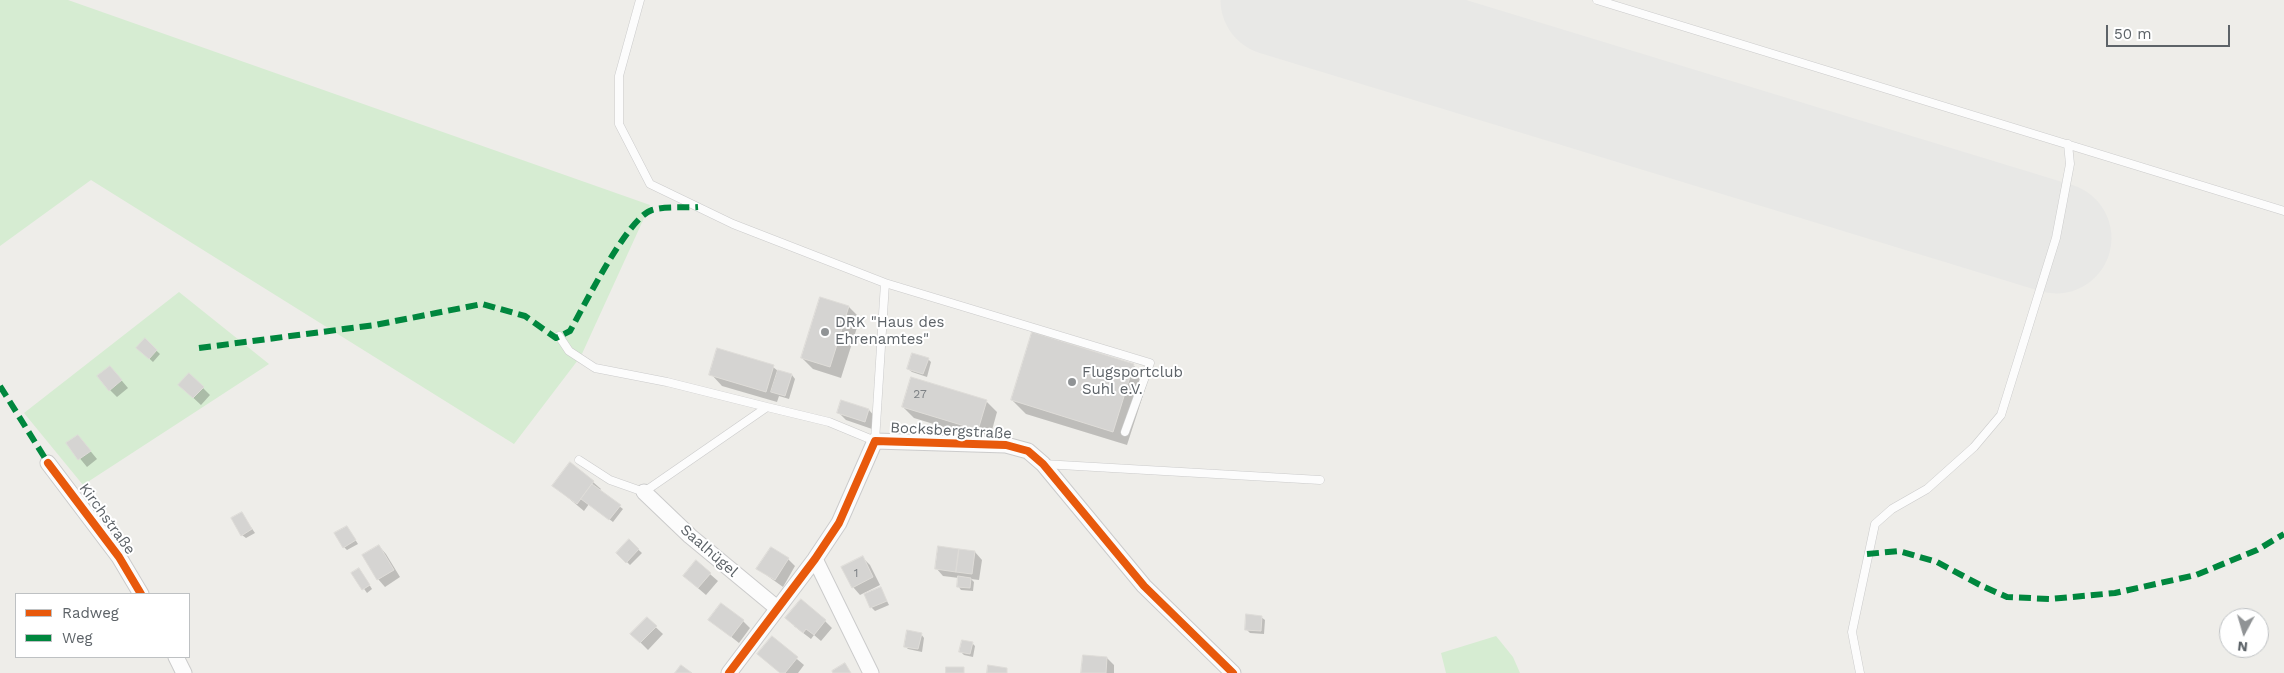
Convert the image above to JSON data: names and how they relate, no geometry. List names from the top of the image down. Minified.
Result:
{"streets":{"street":["Bocksbergstraße","Kirchstraße","Saalhügel"]},"crossings":[["Bocksbergstraße","Saalhügel"]],"places":["DRK \"Haus des Ehrenamtes\"","Flugsportclub Suhl e.V."],"house_numbers":["27","1"],"legend":["Radweg","Weg"],"scale_bar":"50 m","north":"bottom"}
